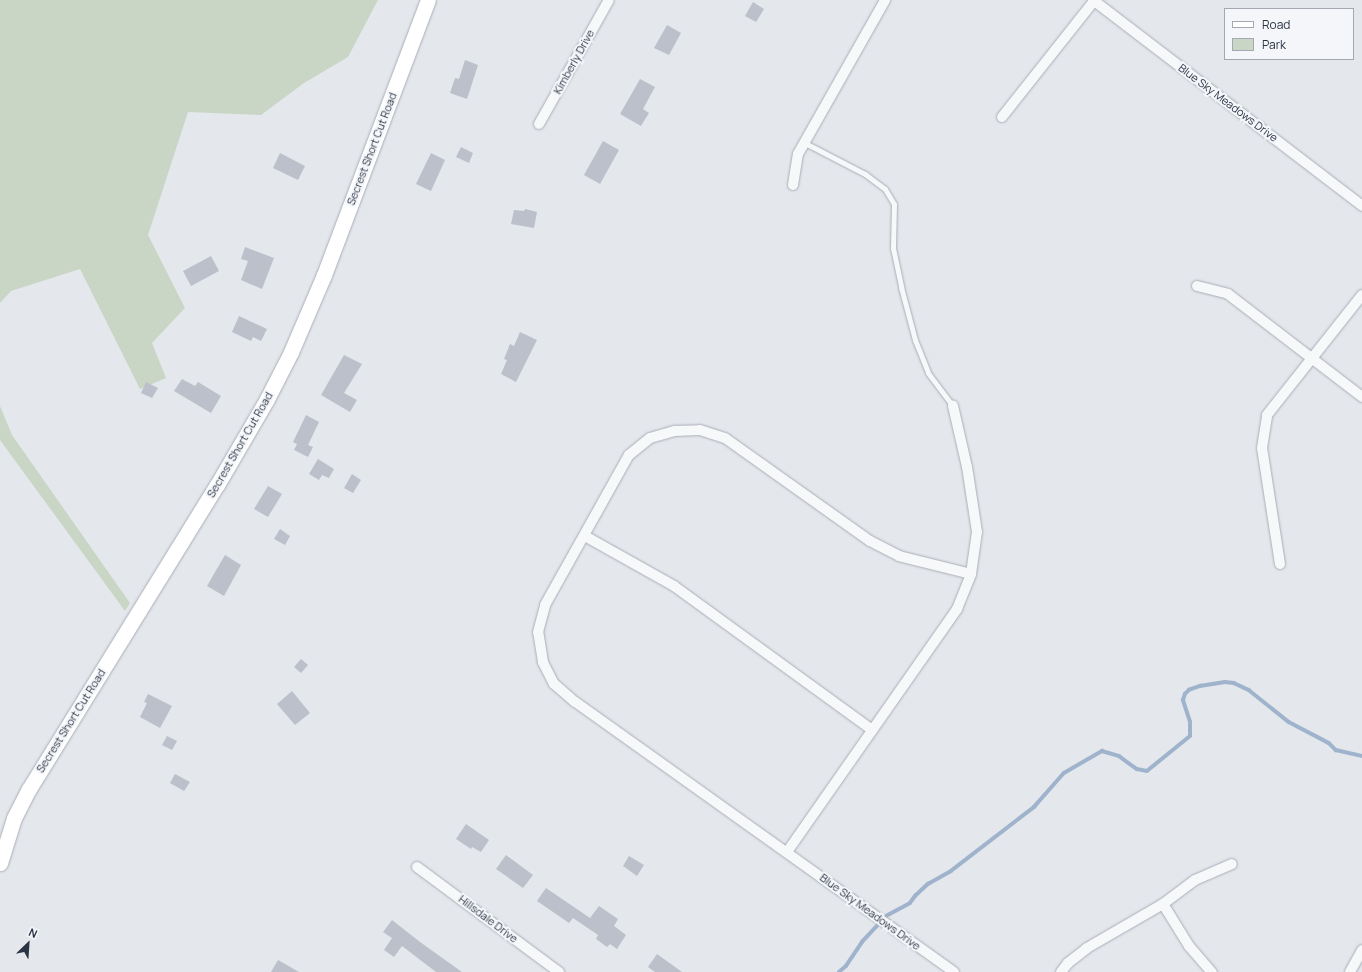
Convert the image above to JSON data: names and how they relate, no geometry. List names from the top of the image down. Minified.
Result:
{"streets":{"main road":["Secrest Short Cut Road"],"street":["Kimberly Drive","Blue Sky Meadows Drive","Hillsdale Drive"]},"legend":["Road","Park"],"north":"top right"}
